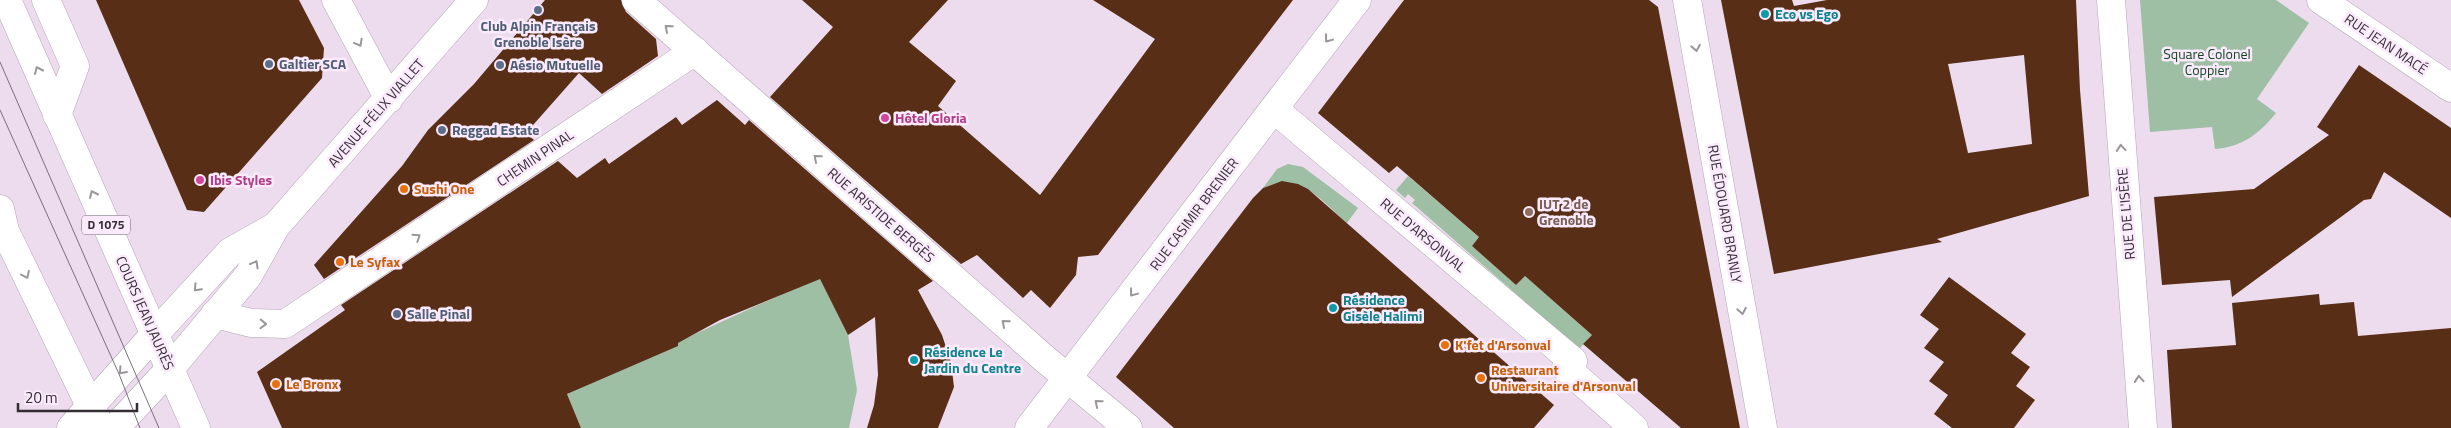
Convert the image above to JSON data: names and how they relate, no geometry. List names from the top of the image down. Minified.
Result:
{"streets":{"street":["RUE JEAN MACÉ","AVENUE FÉLIX VIALLET","CHEMIN PINAL","RUE CASIMIR BRENIER","RUE ÉDOUARD BRANLY","RUE DE L'ISÈRE","RUE ARISTIDE BERGÈS","D 1075","RUE D'ARSONVAL","COURS JEAN JAURÈS"]},"crossings":[["AVENUE FÉLIX VIALLET","CHEMIN PINAL"],["AVENUE FÉLIX VIALLET","COURS JEAN JAURÈS"],["CHEMIN PINAL","RUE ARISTIDE BERGÈS"],["RUE CASIMIR BRENIER","RUE ARISTIDE BERGÈS"],["RUE CASIMIR BRENIER","RUE D'ARSONVAL"]],"one_way":["CHEMIN PINAL","RUE CASIMIR BRENIER","RUE ÉDOUARD BRANLY","RUE DE L'ISÈRE","RUE ARISTIDE BERGÈS"],"parks":["Square Colonel Coppier"],"places":["Club Alpin Français Grenoble Isère","Eco vs Ego","Galtier SCA","Aésio Mutuelle","Hôtel Gloria","Reggad Estate","Ibis Styles","Sushi One","IUT 2 de Grenoble","Le Syfax","Résidence Gisèle Halimi","Salle Pinal","K'fet d'Arsonval","Résidence Le Jardin du Centre","Restaurant Universitaire d'Arsonval","Le Bronx"],"scale_bar":"20 m"}
